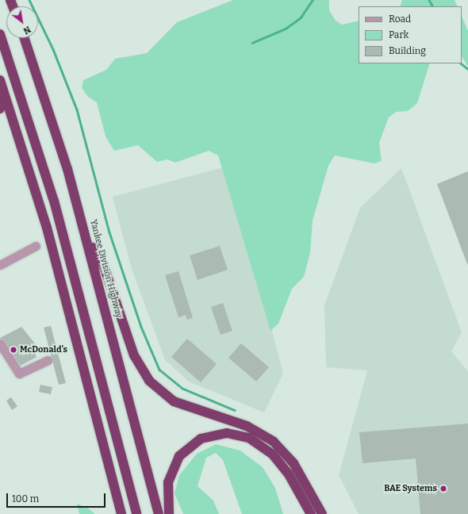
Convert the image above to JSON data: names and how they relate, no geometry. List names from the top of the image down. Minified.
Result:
{"streets":{"highway":["Yankee Division Highway"]},"places":["McDonald's","BAE Systems"],"legend":["Road","Park","Building"],"scale_bar":"100 m","north":"bottom right"}
